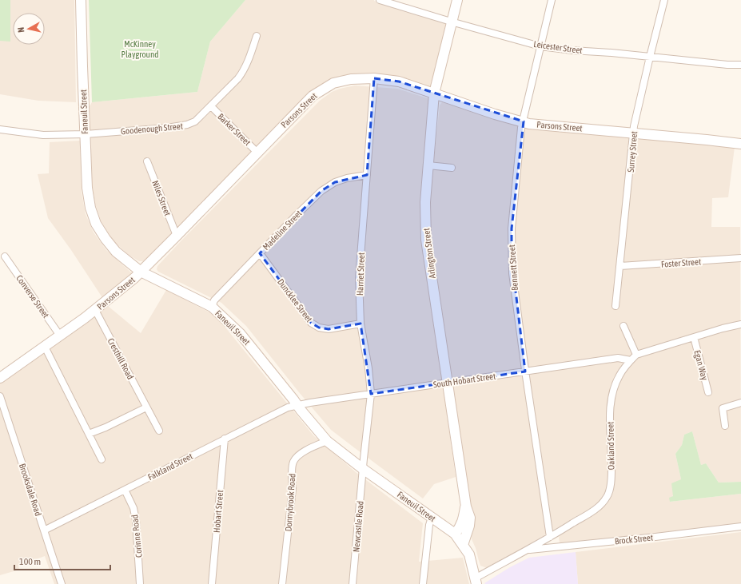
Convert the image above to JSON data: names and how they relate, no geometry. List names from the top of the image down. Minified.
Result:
{"streets":{"street":["Leicester Street","Parsons Street","Faneuil Street","Goodenough Street","Barker Street","Surrey Street","Niles Street","Madeline Street","Arlington Street","Foster Street","Bennett Street","Harriet Street","Converse Street","Duncklee Street","Cresthill Road","Egan Way","South Hobart Street","Oakland Street","Falkland Street","Brooksdale Road","Donnybrook Road","Hobart Street","Newcastle Road","Corinne Road","Brock Street"]},"crossings":[["Leicester Street","Surrey Street"],["Leicester Street","Arlington Street"],["Leicester Street","Bennett Street"],["Parsons Street","Faneuil Street"],["Parsons Street","Barker Street"],["Parsons Street","Surrey Street"],["Parsons Street","Niles Street"],["Parsons Street","Arlington Street"],["Parsons Street","Bennett Street"],["Parsons Street","Harriet Street"],["Parsons Street","Converse Street"],["Parsons Street","Cresthill Road"],["Faneuil Street","Goodenough Street"],["Faneuil Street","Madeline Street"],["Faneuil Street","Arlington Street"],["Faneuil Street","Harriet Street"],["Faneuil Street","South Hobart Street"],["Faneuil Street","Oakland Street"],["Faneuil Street","Falkland Street"],["Faneuil Street","Donnybrook Road"],["Faneuil Street","Newcastle Road"],["Goodenough Street","Barker Street"],["Surrey Street","Foster Street"],["Madeline Street","Harriet Street"],["Madeline Street","Duncklee Street"],["Arlington Street","South Hobart Street"],["Bennett Street","South Hobart Street"],["Bennett Street","Oakland Street"],["Harriet Street","Duncklee Street"],["Harriet Street","South Hobart Street"],["Harriet Street","Newcastle Road"],["Egan Way","Oakland Street"],["South Hobart Street","Oakland Street"],["South Hobart Street","Falkland Street"],["Oakland Street","Brock Street"],["Falkland Street","Brooksdale Road"],["Falkland Street","Hobart Street"],["Falkland Street","Corinne Road"]],"parks":["McKinney Playground"],"scale_bar":"100 m","north":"left"}
